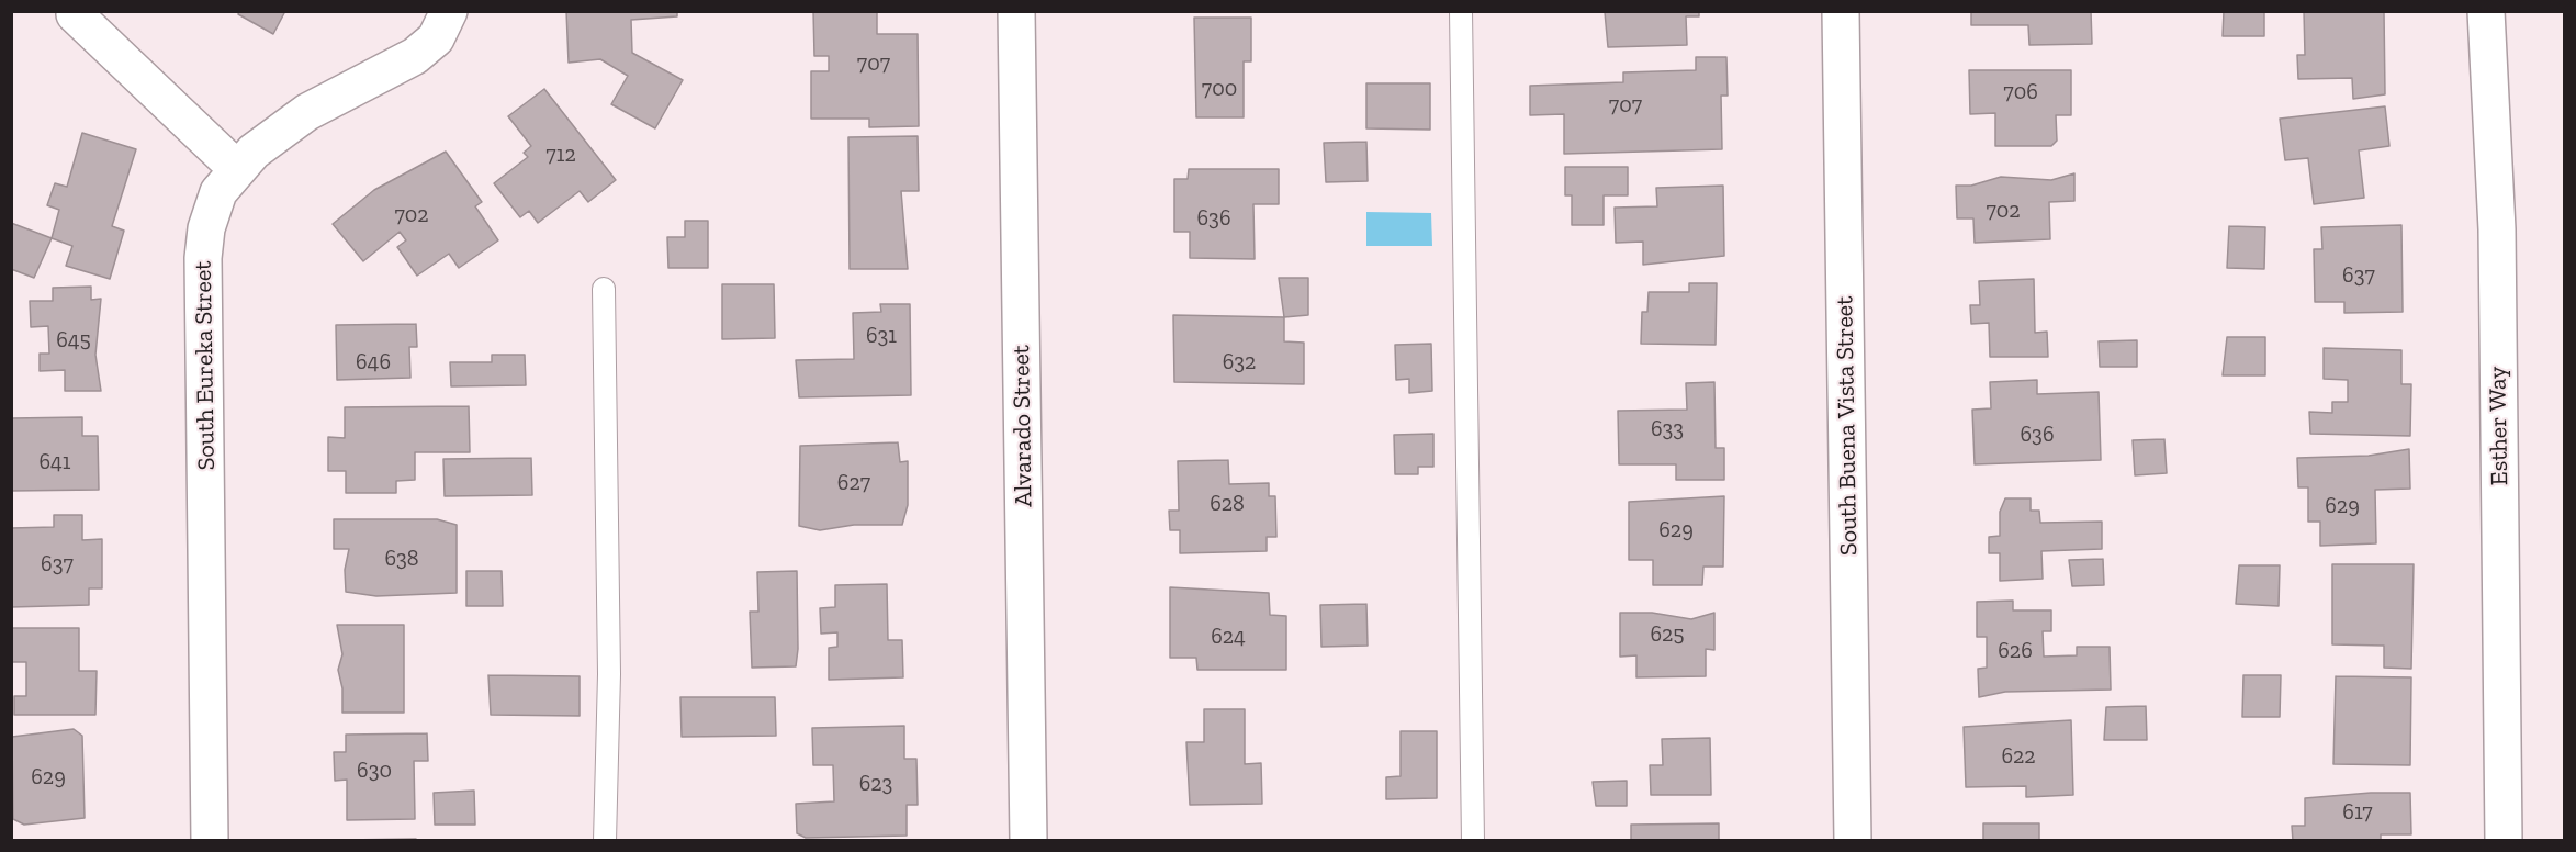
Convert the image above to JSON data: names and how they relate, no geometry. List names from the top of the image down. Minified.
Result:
{"streets":{"street":["South Eureka Street","Alvarado Street","South Buena Vista Street","Esther Way"]},"house_numbers":["707","700","706","707","712","702","702","636","637","631","645","646","632","633","636","641","627","628","629","629","638","637","625","624","626","622","630","629","623","617"]}
